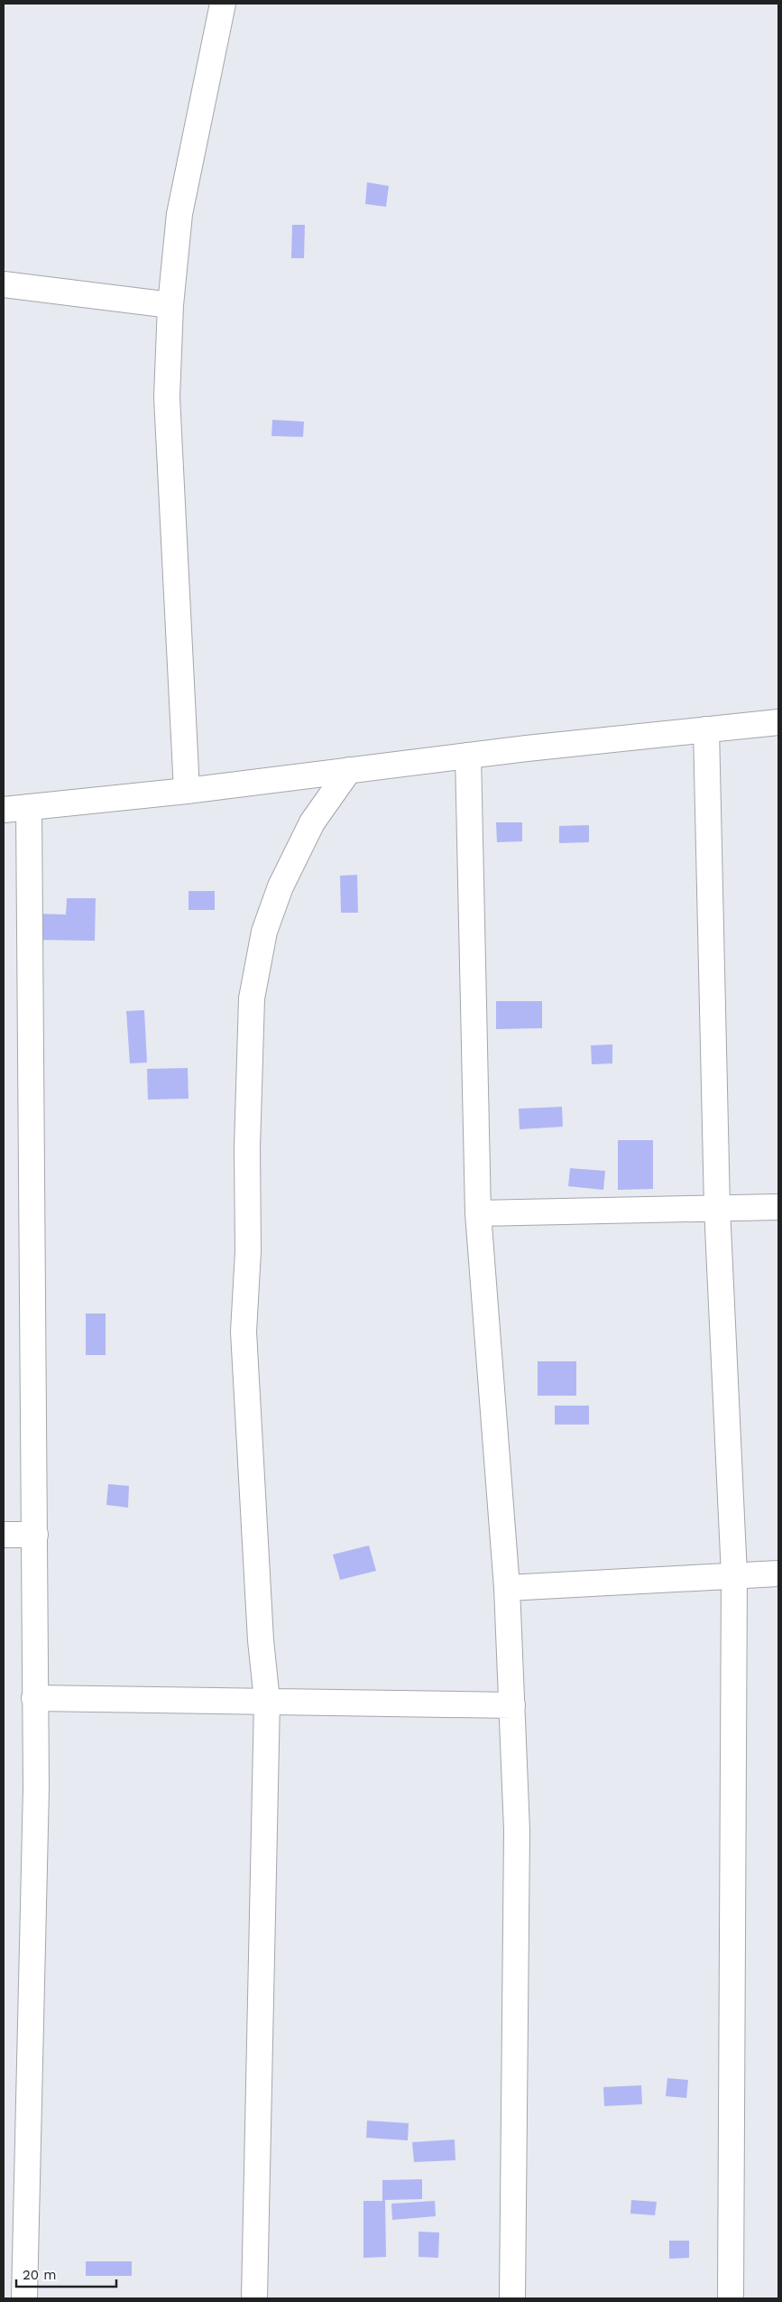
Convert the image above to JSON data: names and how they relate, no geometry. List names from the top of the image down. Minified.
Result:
{"scale_bar":"20 m"}
